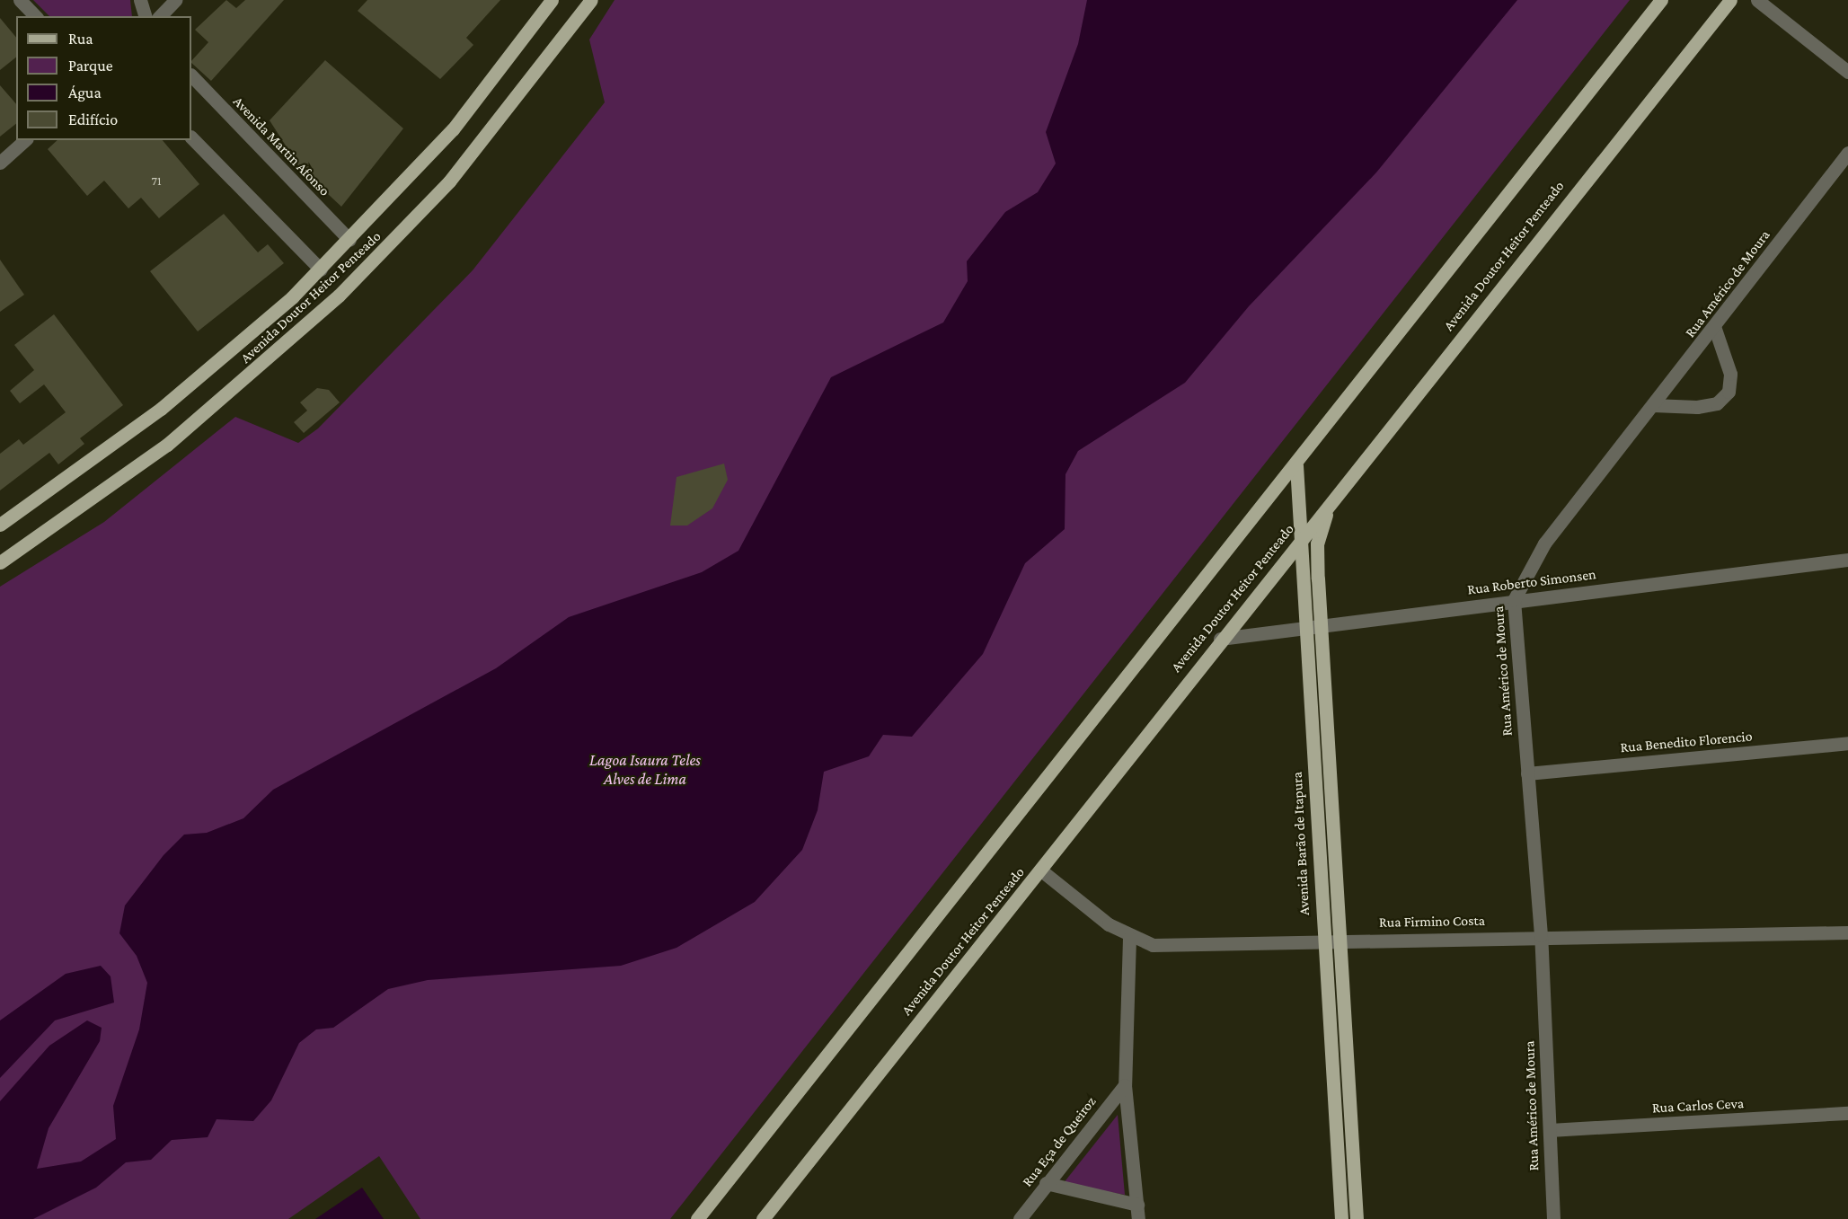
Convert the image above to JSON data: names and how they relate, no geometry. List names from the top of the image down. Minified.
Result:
{"streets":{"main road":["Avenida Doutor Heitor Penteado","Avenida Barão de Itapura"],"street":["Avenida Martin Afonso","Rua Américo de Moura","Rua Roberto Simonsen","Rua Benedito Florencio","Rua Firmino Costa","Rua Carlos Ceva","Rua Eça de Queiroz"]},"crossings":[["Avenida Martin Afonso","Avenida Doutor Heitor Penteado"],["Avenida Doutor Heitor Penteado","Rua Roberto Simonsen"],["Avenida Doutor Heitor Penteado","Avenida Barão de Itapura"],["Avenida Doutor Heitor Penteado","Rua Firmino Costa"],["Rua Américo de Moura","Rua Roberto Simonsen"],["Rua Américo de Moura","Rua Benedito Florencio"],["Rua Américo de Moura","Rua Firmino Costa"],["Rua Américo de Moura","Rua Carlos Ceva"],["Rua Roberto Simonsen","Avenida Barão de Itapura"],["Avenida Barão de Itapura","Rua Firmino Costa"]],"water":["Lagoa Isaura Teles Alves de Lima"],"house_numbers":["71"],"legend":["Rua","Parque","Água","Edifício"]}
